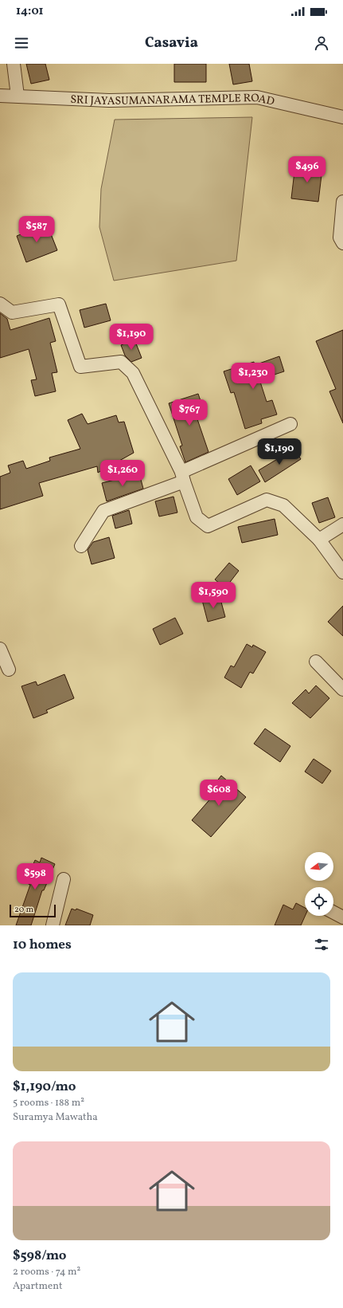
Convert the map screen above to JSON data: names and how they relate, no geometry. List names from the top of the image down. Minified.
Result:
{"streets":{"street":["SRI JAYASUMANARAMA TEMPLE ROAD"]},"scale_bar":"20 m","north":"left","page":{"status":"14:01","header":"Casavia","price":["$496","$587","$1,190","$1,230","$767","$1,190","$1,260","$1,590","$608","$598"],"scale":"20 m","heading":"10 homes","list":[{"name":"$1,190/mo","note":"5 rooms · 188 m² · Suramya Mawatha"},{"name":"$598/mo","note":"2 rooms · 74 m² · Apartment"}]}}
